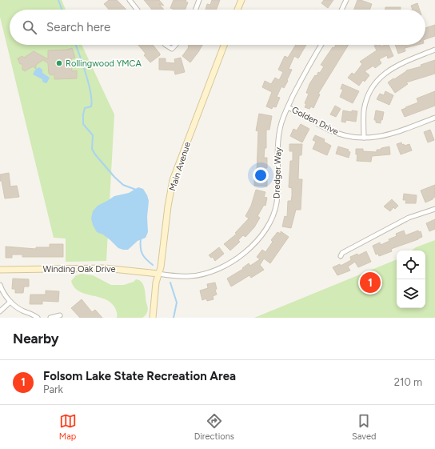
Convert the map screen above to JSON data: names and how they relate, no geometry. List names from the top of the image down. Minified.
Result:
{"streets":{"street":["Golden Drive","Main Avenue","Dredger Way","Winding Oak Drive"]},"crossings":[["Golden Drive","Dredger Way"],["Main Avenue","Dredger Way"],["Main Avenue","Winding Oak Drive"],["Dredger Way","Winding Oak Drive"]],"places":["Rollingwood YMCA"],"page":{"search":"Search here","pins":"1","heading":"Nearby","list":[{"mark":"1","name":"Folsom Lake State Recreation Area","note":"Park","value":"210 m"}],"nav":["Map","Directions","Saved"]}}
